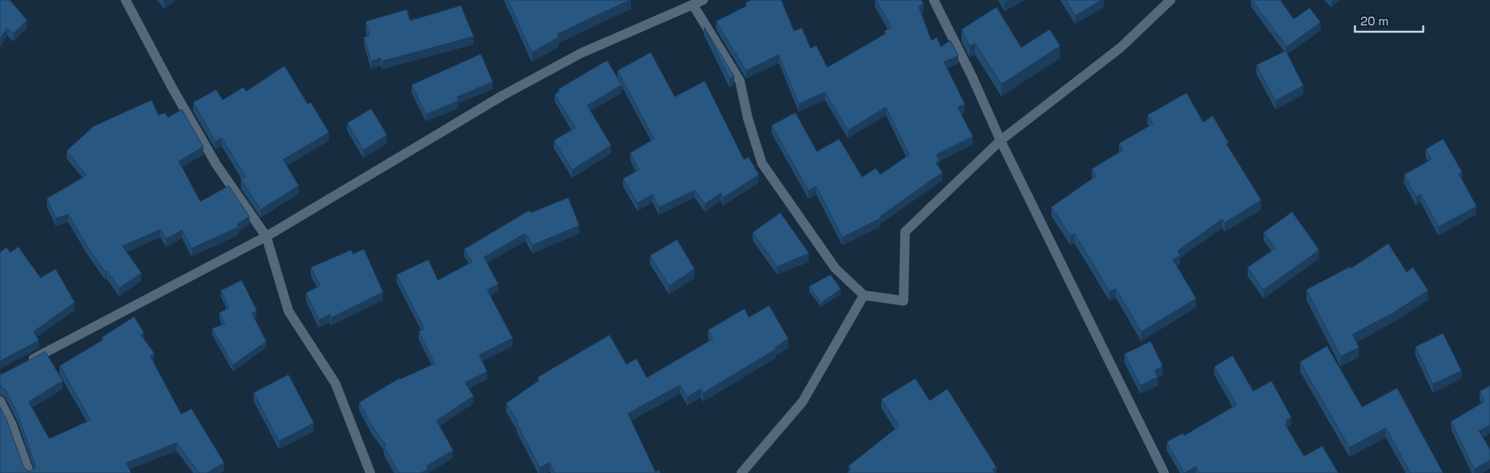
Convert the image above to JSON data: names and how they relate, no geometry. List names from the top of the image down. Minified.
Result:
{"scale_bar":"20 m"}
